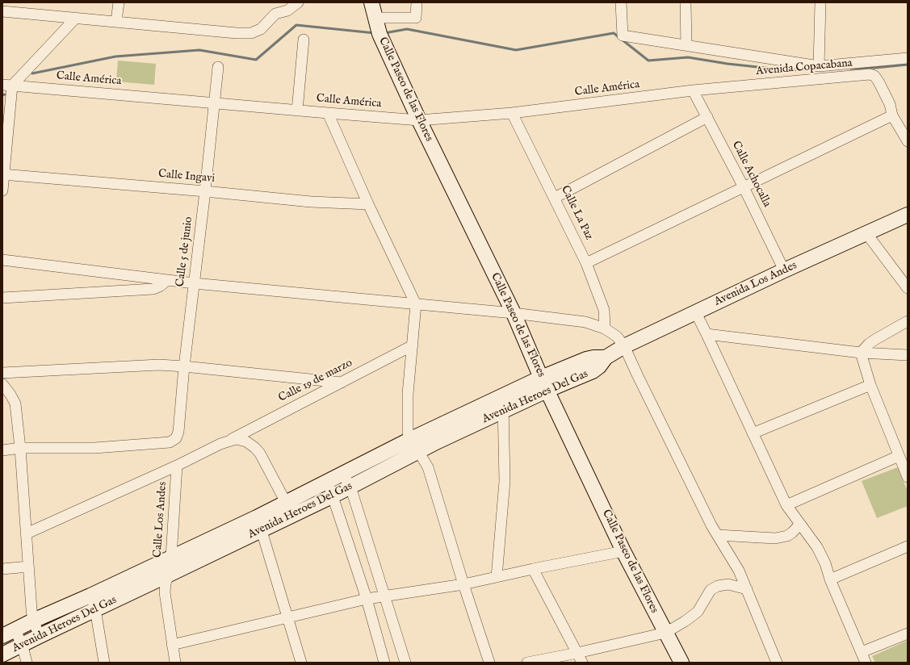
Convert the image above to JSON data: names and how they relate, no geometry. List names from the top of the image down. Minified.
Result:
{"streets":{"street":["Avenida Copacabana","Calle América","Calle Paseo de las Flores","Calle Achocalla","Calle Ingavi","Calle La Paz","Calle 5 de junio","Avenida Los Andes","Calle 19 de marzo","Avenida Heroes Del Gas","Calle Los Andes"]},"crossings":[["Avenida Copacabana","Calle América"],["Avenida Copacabana","Calle Achocalla"],["Calle América","Calle Paseo de las Flores"],["Calle América","Calle Achocalla"],["Calle América","Calle La Paz"],["Calle América","Calle 5 de junio"],["Calle Paseo de las Flores","Avenida Heroes Del Gas"],["Calle Achocalla","Avenida Los Andes"],["Calle Ingavi","Calle 5 de junio"],["Avenida Los Andes","Avenida Heroes Del Gas"],["Calle 19 de marzo","Calle Los Andes"],["Avenida Heroes Del Gas","Calle Los Andes"]]}
